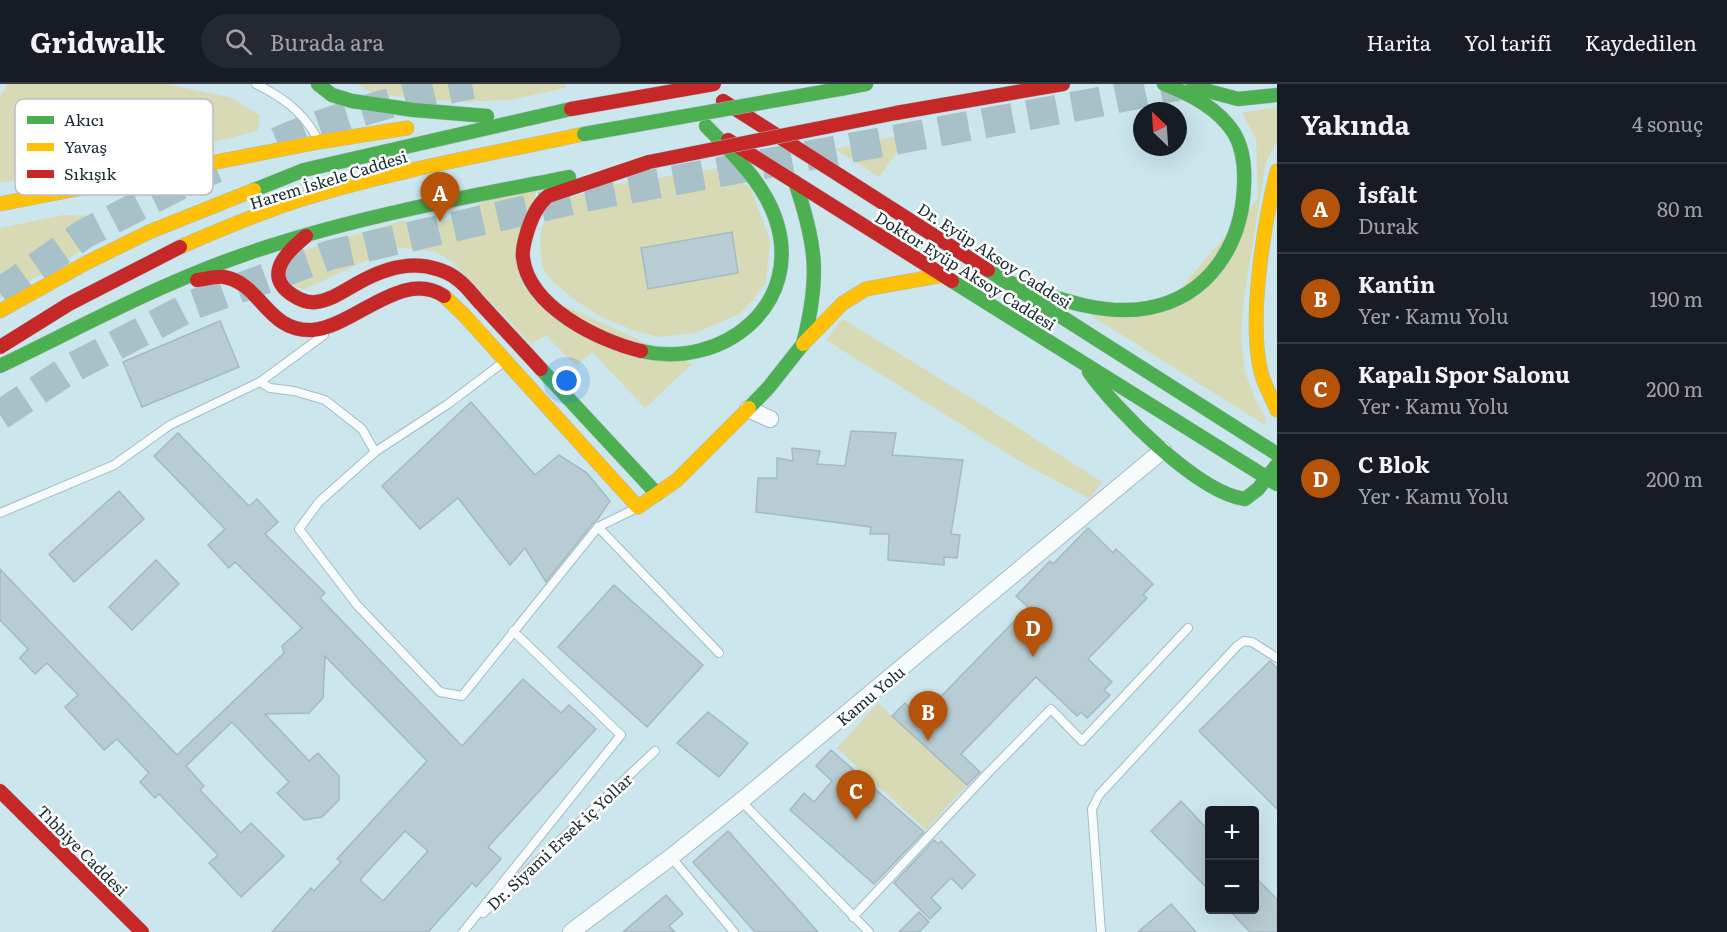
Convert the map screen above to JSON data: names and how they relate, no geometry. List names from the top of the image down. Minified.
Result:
{"streets":{"main road":["Harem İskele Caddesi","Dr. Eyüp Aksoy Caddesi","Doktor Eyüp Aksoy Caddesi","Tıbbiye Caddesi"],"street":["Kamu Yolu"],"lane":["Dr. Siyami Ersek iç Yollar"]},"legend":["Akıcı","Yavaş","Sıkışık"],"north":"top left","page":{"header":"Gridwalk","search":"Burada ara","nav":["Harita","Yol tarifi","Kaydedilen"],"heading":["Yakında","4 sonuç"],"list":[{"mark":"A","name":"İsfalt","note":"Durak","value":"80 m"},{"mark":"B","name":"Kantin","note":"Yer · Kamu Yolu","value":"190 m"},{"mark":"C","name":"Kapalı Spor Salonu","note":"Yer · Kamu Yolu","value":"200 m"},{"mark":"D","name":"C Blok","note":"Yer · Kamu Yolu","value":"200 m"}],"pins":["A","D","B","C"],"map_buttons":["+","−"]}}
